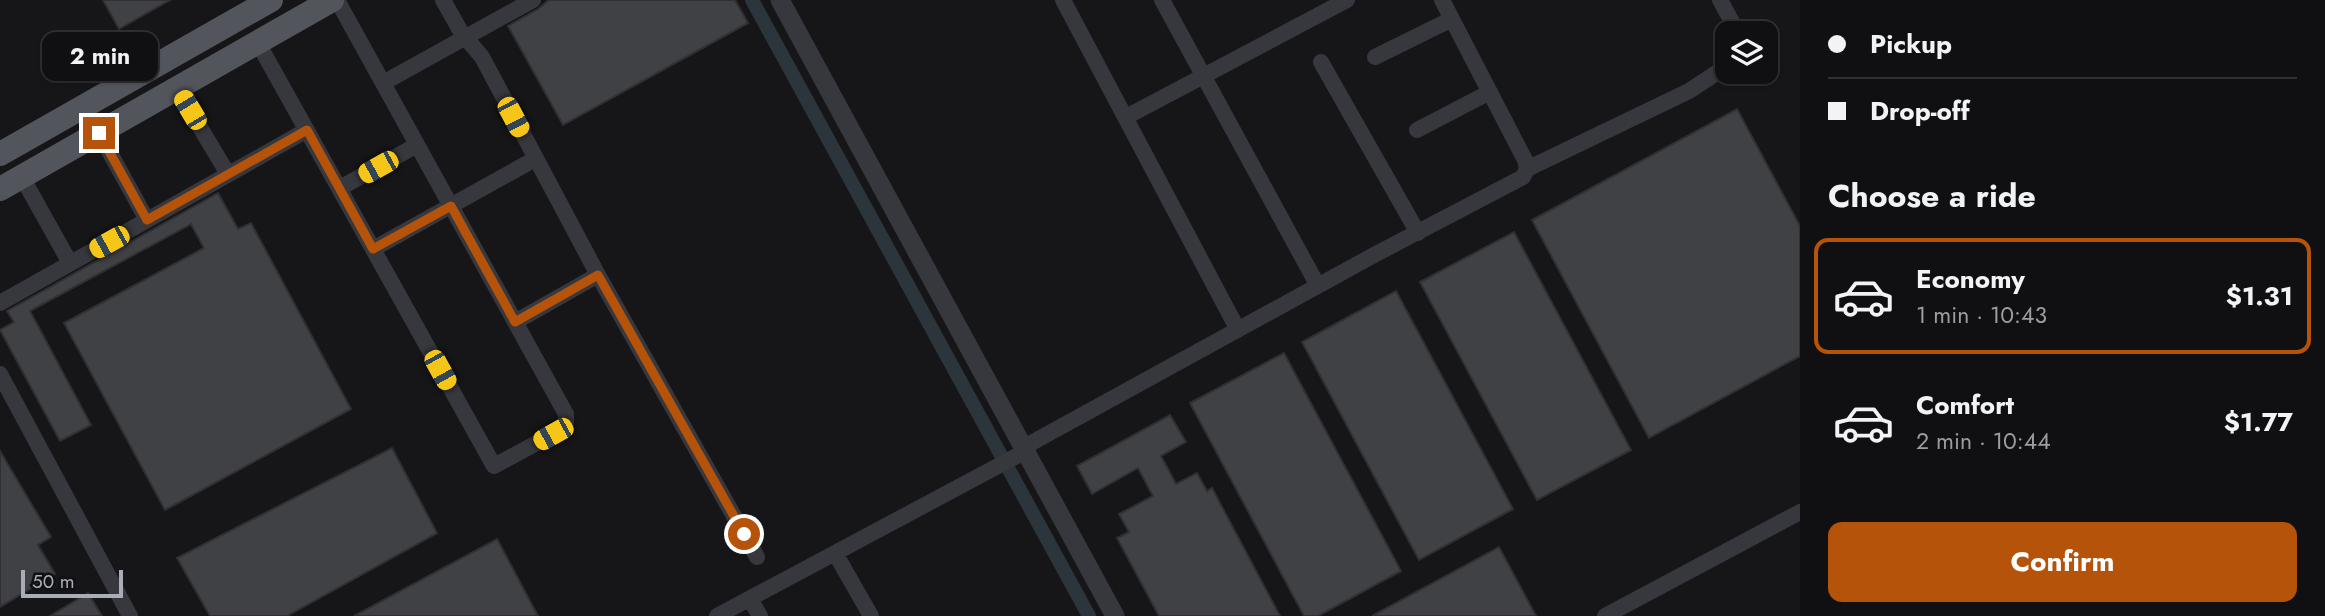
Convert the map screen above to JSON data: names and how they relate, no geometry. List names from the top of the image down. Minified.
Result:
{"scale_bar":"50 m","page":{"banner":["Pickup","Drop-off"],"bubble":"2 min","heading":"Choose a ride","list":[{"name":"Economy","note":"1 min · 10:43","value":"$1.31"},{"name":"Comfort","note":"2 min · 10:44","value":"$1.77"}],"buttons":"Confirm","scale":"50 m"}}
